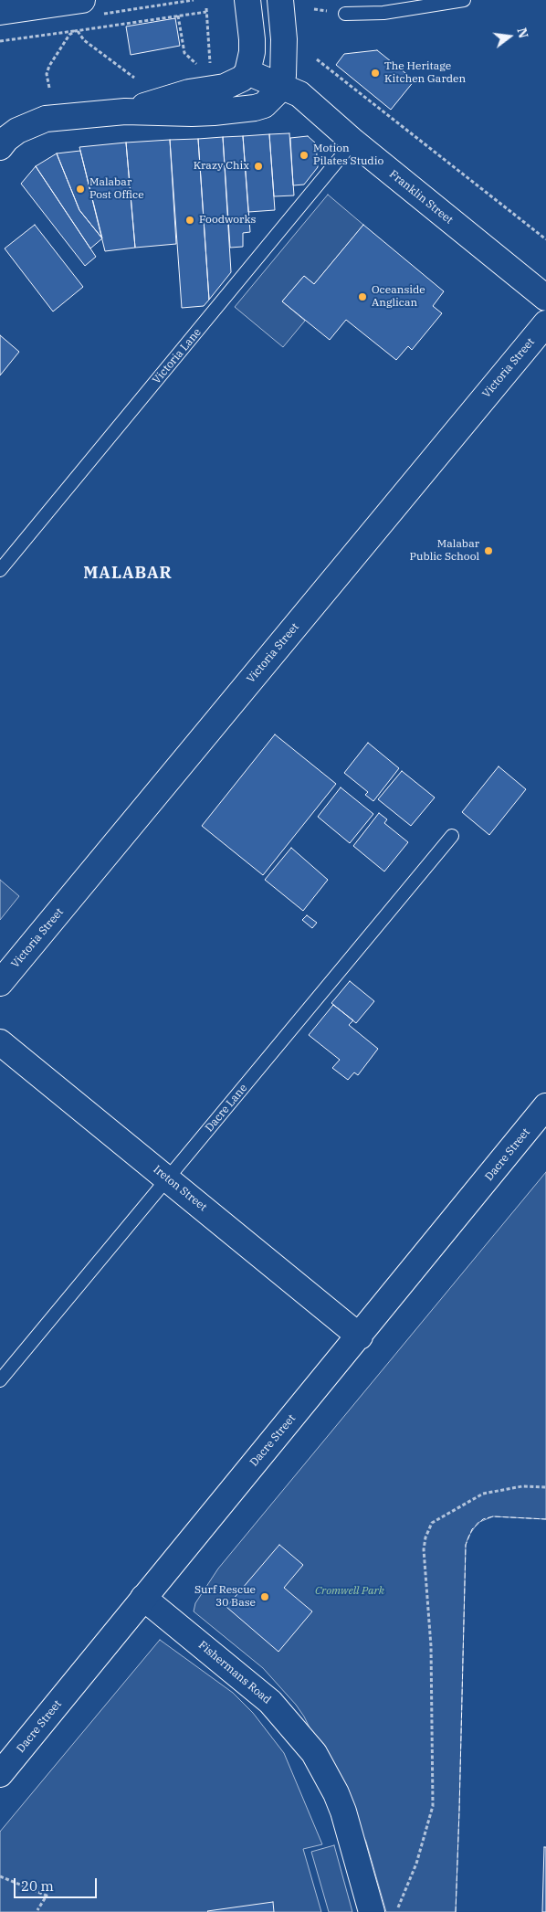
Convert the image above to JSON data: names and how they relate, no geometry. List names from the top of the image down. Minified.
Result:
{"streets":{"street":["Franklin Street","Victoria Street","Dacre Street","Ireton Street","Fishermans Road"],"lane":["Victoria Lane","Dacre Lane"]},"crossings":[["Franklin Street","Victoria Lane"],["Dacre Lane","Ireton Street"],["Dacre Street","Ireton Street"],["Dacre Street","Fishermans Road"]],"districts":["MALABAR"],"parks":["Cromwell Park"],"places":["The Heritage Kitchen Garden","Motion Pilates Studio","Krazy Chix","Malabar Post Office","Foodworks","Oceanside Anglican","Malabar Public School","Surf Rescue 30 Base"],"scale_bar":"20 m","north":"right"}
